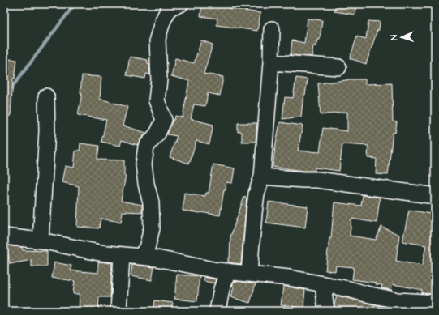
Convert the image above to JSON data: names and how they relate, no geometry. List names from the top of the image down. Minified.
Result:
{"north":"left"}
